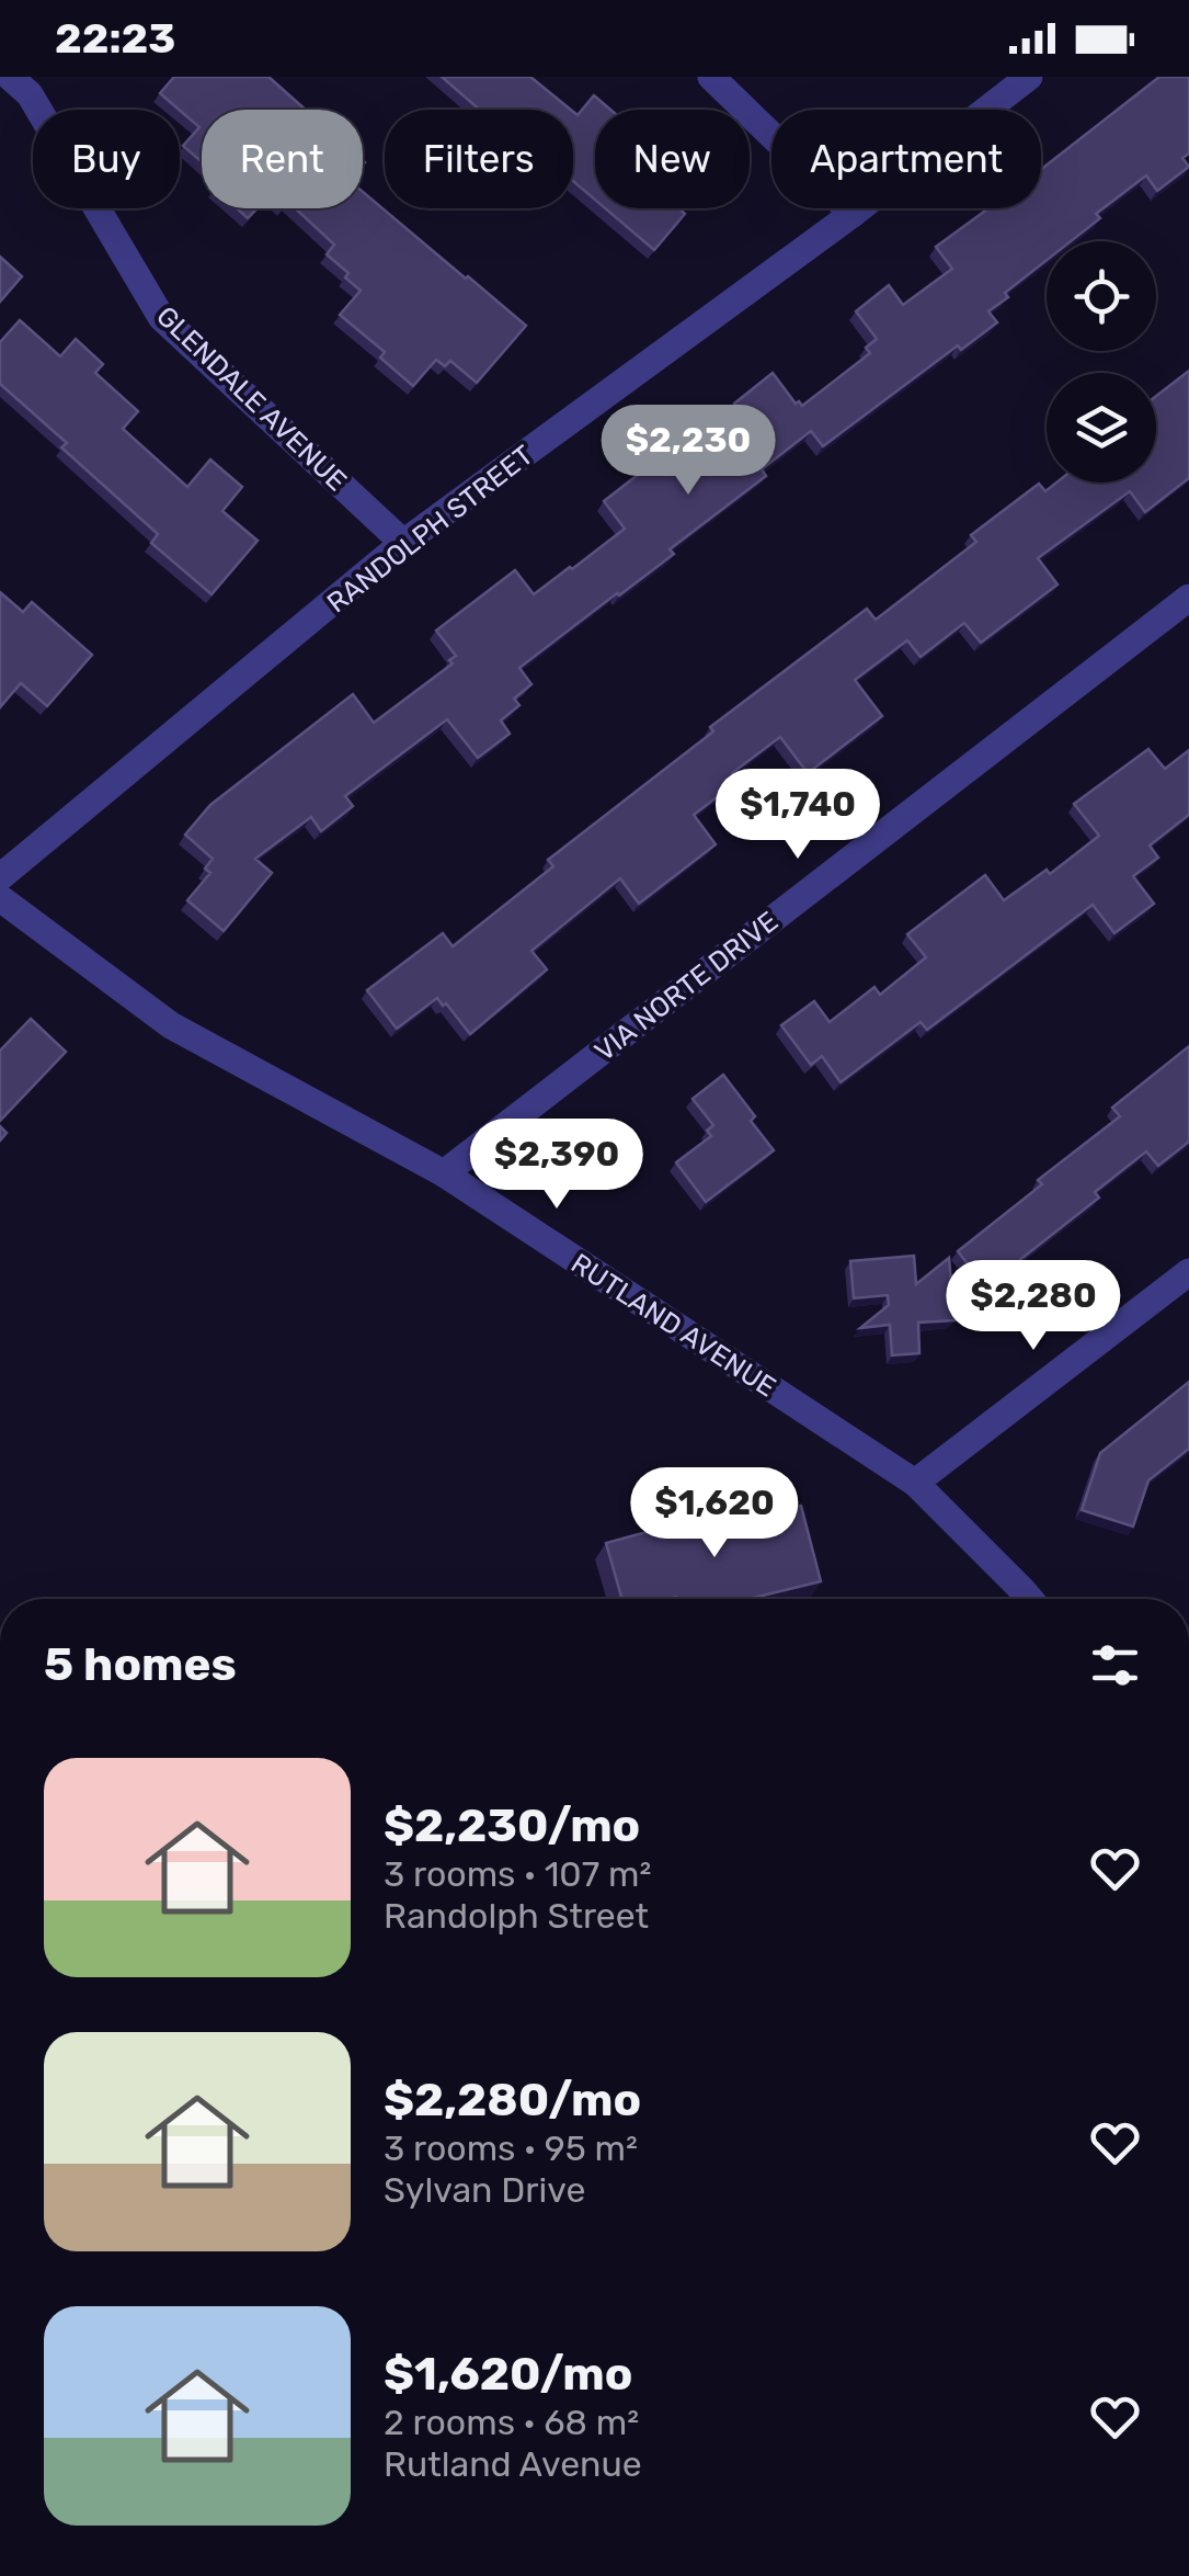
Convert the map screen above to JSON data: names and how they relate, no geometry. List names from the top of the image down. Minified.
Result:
{"streets":{"street":["GLENDALE AVENUE","RANDOLPH STREET","VIA NORTE DRIVE","RUTLAND AVENUE"]},"crossings":[["GLENDALE AVENUE","RANDOLPH STREET"],["VIA NORTE DRIVE","RUTLAND AVENUE"]],"page":{"status":"22:23","chip":["Buy","Rent","Filters","New","Apartment"],"price":["$2,230","$1,740","$2,390","$2,280","$1,620"],"heading":"5 homes","list":[{"name":"$2,230/mo","note":"3 rooms · 107 m² · Randolph Street"},{"name":"$2,280/mo","note":"3 rooms · 95 m² · Sylvan Drive"},{"name":"$1,620/mo","note":"2 rooms · 68 m² · Rutland Avenue"}]}}
